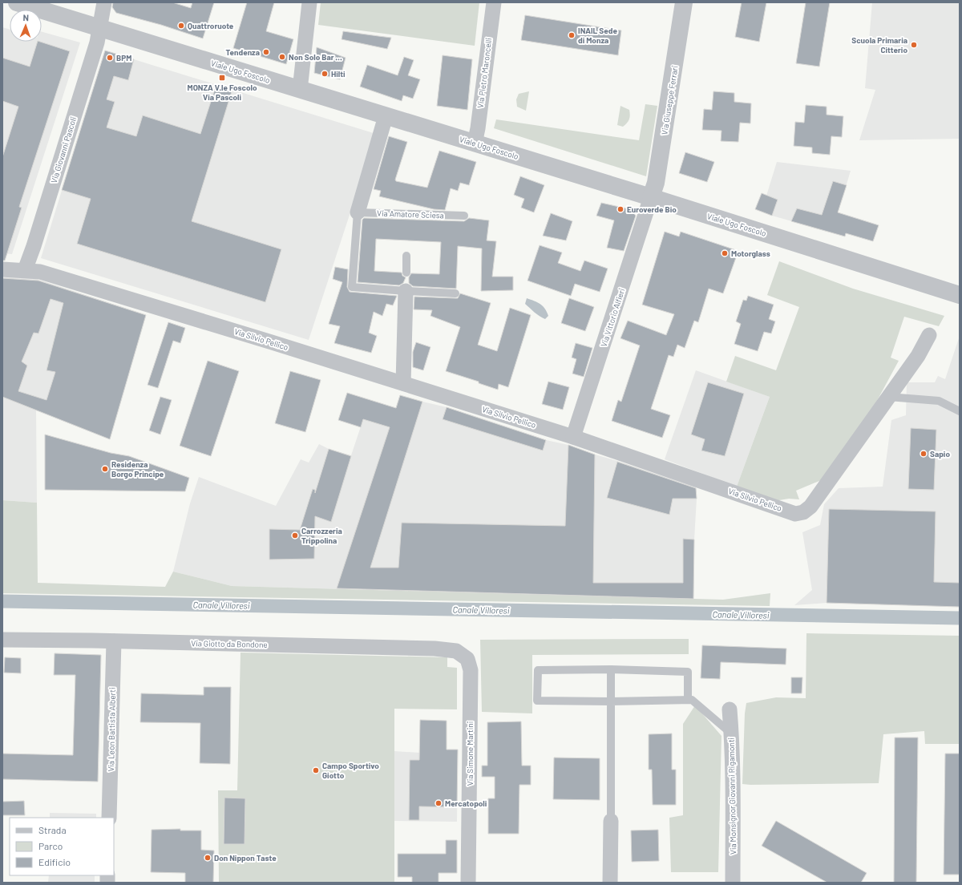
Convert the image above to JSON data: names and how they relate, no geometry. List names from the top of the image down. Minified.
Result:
{"streets":{"street":["Viale Ugo Foscolo","Via Pietro Maroncelli","Via Giuseppe Ferrari","Via Giovanni Pascoli","Via Vittorio Alfieri","Via Silvio Pellico","Via Giotto da Bondone","Via Leon Battista Alberti","Via Simone Martini","Via Monsignor Giovanni Rigamonti"],"lane":["Via Amatore Sciesa"]},"crossings":[["Viale Ugo Foscolo","Via Pietro Maroncelli"],["Viale Ugo Foscolo","Via Giuseppe Ferrari"],["Viale Ugo Foscolo","Via Giovanni Pascoli"],["Viale Ugo Foscolo","Via Vittorio Alfieri"],["Via Giuseppe Ferrari","Via Vittorio Alfieri"],["Via Giovanni Pascoli","Via Silvio Pellico"],["Via Vittorio Alfieri","Via Silvio Pellico"],["Via Giotto da Bondone","Via Leon Battista Alberti"],["Via Giotto da Bondone","Via Simone Martini"]],"water":["Canale Villoresi"],"places":{"other":["Quattroruote","INAIL Sede di Monza","Scuola Primaria Citterio","Tendenza","Non Solo Bar ...","BPM","Hilti","Euroverde Bio","Motorglass","Sapio","Residenza Borgo Principe","Carrozzeria Trippolina","Campo Sportivo Giotto","Mercatopoli","Don Nippon Taste"],"transit":["MONZA V.le Foscolo Via Pascoli"]},"legend":["Strada","Parco","Edificio"],"north":"top"}
